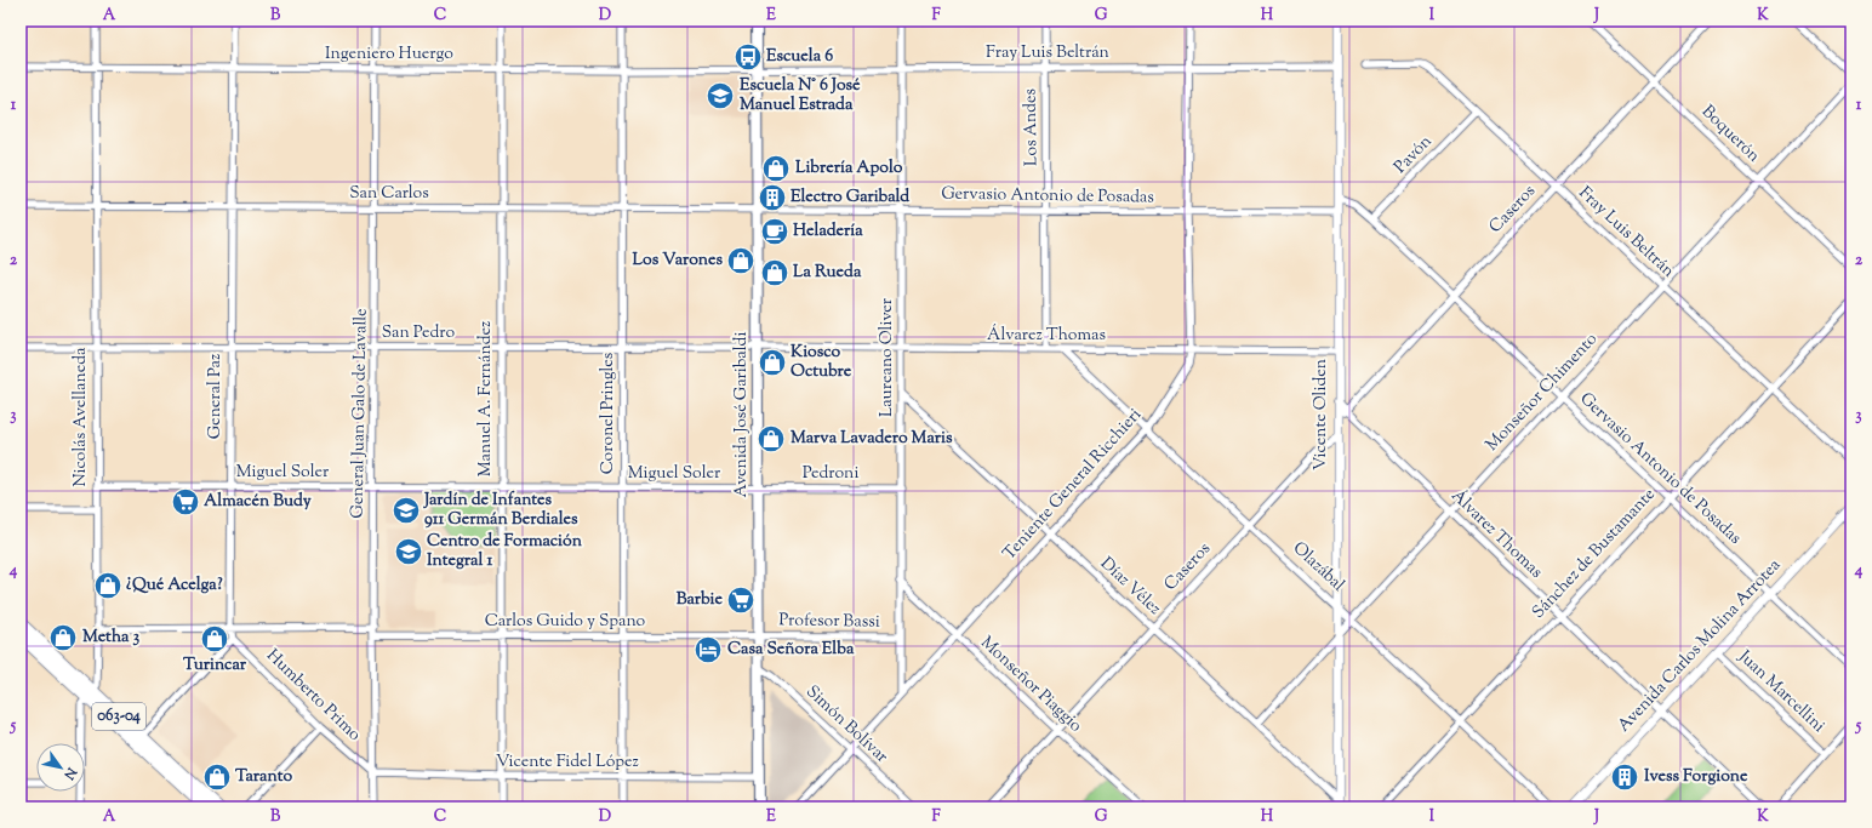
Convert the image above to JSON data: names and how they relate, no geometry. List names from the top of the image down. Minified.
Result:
{"streets":{"main road":["Avenida José Garibaldi","063-04"],"street":["Fray Luis Beltrán","Ingeniero Huergo","Los Andes","Boquerón","Pavón","San Carlos","Gervasio Antonio de Posadas","Caseros","San Pedro","Álvarez Thomas","Laureano Oliver","Monseñor Chimento","General Paz","Manuel A. Fernández","General Juan Galo de Lavalle","Coronel Pringles","Vicente Oliden","Nicolás Avellaneda","Miguel Soler","Pedroni","Teniente General Ricchieri","Sánchez de Bustamante","Olazábal","Díaz Vélez","Carlos Guido y Spano","Profesor Bassi","Avenida Carlos Molina Arrotea","Monseñor Piaggio","Juan Marcellini","Humberto Primo","Simón Bolívar","Vicente Fidel López"]},"crossings":[["Fray Luis Beltrán","Ingeniero Huergo"],["Fray Luis Beltrán","Los Andes"],["Fray Luis Beltrán","Pavón"],["Fray Luis Beltrán","Caseros"],["Fray Luis Beltrán","Laureano Oliver"],["Fray Luis Beltrán","Monseñor Chimento"],["Fray Luis Beltrán","Avenida José Garibaldi"],["Fray Luis Beltrán","Vicente Oliden"],["Fray Luis Beltrán","Teniente General Ricchieri"],["Fray Luis Beltrán","Sánchez de Bustamante"],["Ingeniero Huergo","General Paz"],["Ingeniero Huergo","Manuel A. Fernández"],["Ingeniero Huergo","General Juan Galo de Lavalle"],["Ingeniero Huergo","Coronel Pringles"],["Ingeniero Huergo","Avenida José Garibaldi"],["Ingeniero Huergo","Nicolás Avellaneda"],["Los Andes","Gervasio Antonio de Posadas"],["Los Andes","Álvarez Thomas"],["Boquerón","Caseros"],["Boquerón","Monseñor Chimento"],["Pavón","Gervasio Antonio de Posadas"],["San Carlos","Gervasio Antonio de Posadas"],["San Carlos","General Paz"],["San Carlos","Manuel A. Fernández"],["San Carlos","General Juan Galo de Lavalle"],["San Carlos","Coronel Pringles"],["San Carlos","Avenida José Garibaldi"],["San Carlos","Nicolás Avellaneda"],["Gervasio Antonio de Posadas","Caseros"],["Gervasio Antonio de Posadas","Laureano Oliver"],["Gervasio Antonio de Posadas","Monseñor Chimento"],["Gervasio Antonio de Posadas","Avenida José Garibaldi"],["Gervasio Antonio de Posadas","Vicente Oliden"],["Gervasio Antonio de Posadas","Teniente General Ricchieri"],["Gervasio Antonio de Posadas","Sánchez de Bustamante"],["Gervasio Antonio de Posadas","Avenida Carlos Molina Arrotea"],["Caseros","Álvarez Thomas"],["Caseros","Vicente Oliden"],["Caseros","Olazábal"],["Caseros","Díaz Vélez"],["Caseros","Monseñor Piaggio"],["San Pedro","Álvarez Thomas"],["San Pedro","General Paz"],["San Pedro","Manuel A. Fernández"],["San Pedro","General Juan Galo de Lavalle"],["San Pedro","Coronel Pringles"],["San Pedro","Avenida José Garibaldi"],["San Pedro","Nicolás Avellaneda"],["Álvarez Thomas","Laureano Oliver"],["Álvarez Thomas","Monseñor Chimento"],["Álvarez Thomas","Avenida José Garibaldi"],["Álvarez Thomas","Vicente Oliden"],["Álvarez Thomas","Teniente General Ricchieri"],["Álvarez Thomas","Sánchez de Bustamante"],["Álvarez Thomas","Olazábal"],["Álvarez Thomas","Avenida Carlos Molina Arrotea"],["Laureano Oliver","Pedroni"],["Laureano Oliver","Teniente General Ricchieri"],["Laureano Oliver","Díaz Vélez"],["Laureano Oliver","Profesor Bassi"],["Laureano Oliver","Monseñor Piaggio"],["Monseñor Chimento","Vicente Oliden"],["Monseñor Chimento","Olazábal"],["Monseñor Chimento","Díaz Vélez"],["General Paz","Miguel Soler"],["General Paz","Humberto Primo"],["Manuel A. Fernández","Miguel Soler"],["Manuel A. Fernández","Carlos Guido y Spano"],["Manuel A. Fernández","Vicente Fidel López"],["General Juan Galo de Lavalle","Miguel Soler"],["General Juan Galo de Lavalle","Carlos Guido y Spano"],["General Juan Galo de Lavalle","Humberto Primo"],["General Juan Galo de Lavalle","Vicente Fidel López"],["Coronel Pringles","Miguel Soler"],["Coronel Pringles","Carlos Guido y Spano"],["Coronel Pringles","Vicente Fidel López"],["Avenida José Garibaldi","Miguel Soler"],["Avenida José Garibaldi","Pedroni"],["Avenida José Garibaldi","Carlos Guido y Spano"],["Avenida José Garibaldi","Profesor Bassi"],["Avenida José Garibaldi","Simón Bolívar"],["Avenida José Garibaldi","Vicente Fidel López"],["Vicente Oliden","Olazábal"],["Vicente Oliden","Díaz Vélez"],["Nicolás Avellaneda","Miguel Soler"],["Nicolás Avellaneda","063-04"],["Miguel Soler","Pedroni"],["Teniente General Ricchieri","Olazábal"],["Teniente General Ricchieri","Díaz Vélez"],["Teniente General Ricchieri","Monseñor Piaggio"],["Teniente General Ricchieri","Simón Bolívar"],["Sánchez de Bustamante","Olazábal"],["Carlos Guido y Spano","Profesor Bassi"],["Avenida Carlos Molina Arrotea","Juan Marcellini"],["Humberto Primo","Vicente Fidel López"]],"places":{"bus stop":["Escuela 6"],"school or university":["Escuela N° 6 José Manuel Estrada","Jardín de Infantes 911 Germán Berdiales","Centro de Formación Integral 1"],"shop":["Librería Apolo","Los Varones","La Rueda","Kiosco Octubre","Marva Lavadero Maris","¿Qué Acelga?","Metha 3","Turincar","Taranto"],"building":["Electro Garibald","Ivess Forgione"],"cafe":["Heladería"],"supermarket":["Almacén Budy","Barbie"],"hotel":["Casa Señora Elba"]},"north":"bottom right","grid":{"columns":["A","B","C","D","E","F","G","H","I","J","K"],"rows":["1","2","3","4","5"]}}
